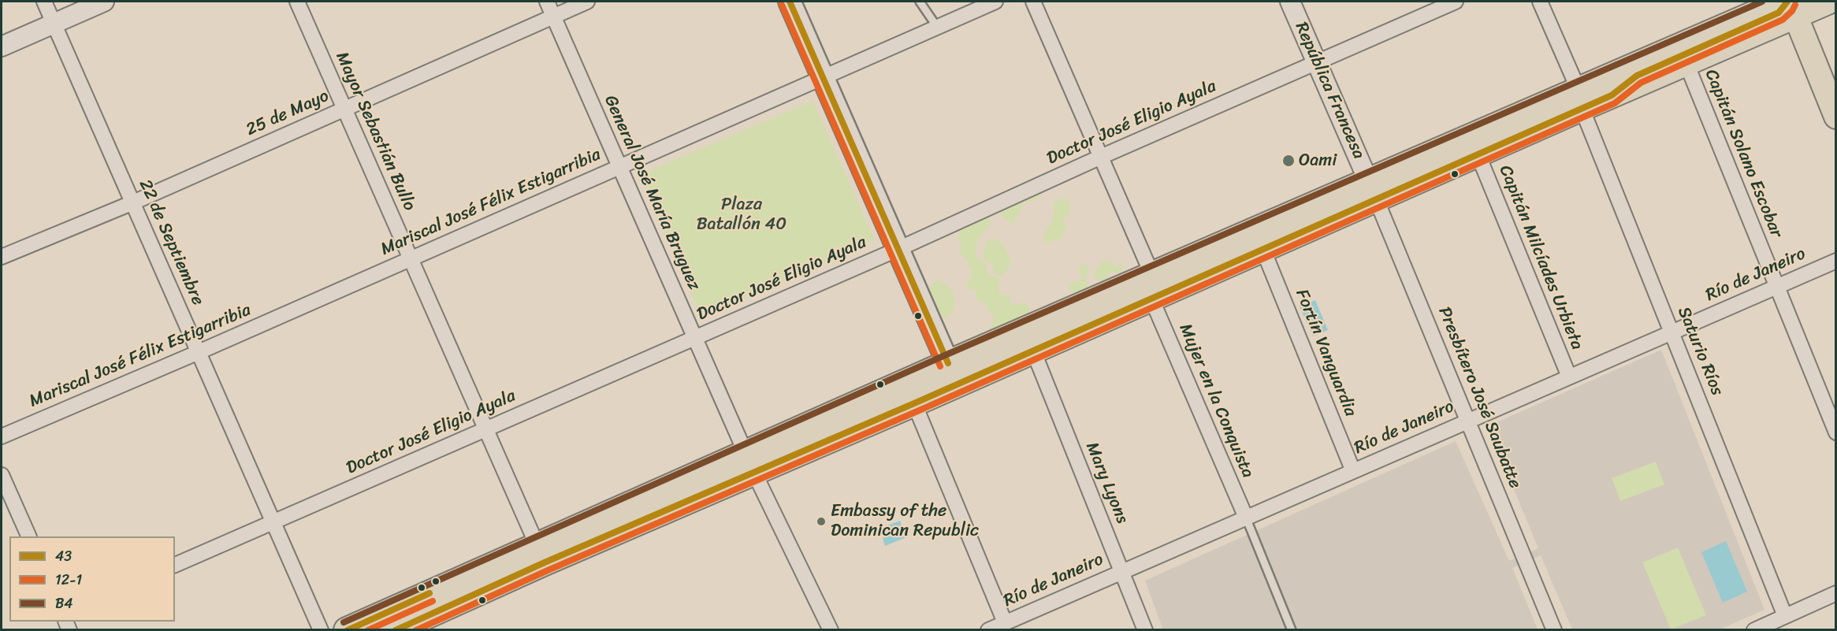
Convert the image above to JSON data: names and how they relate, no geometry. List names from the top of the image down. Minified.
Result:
{"streets":{"street":["República Francesa","25 de Mayo","Doctor José Eligio Ayala","Mayor Sebastián Bullo","Capitán Solano Escobar","General José María Bruguez","Mariscal José Félix Estigarribia","22 de Septiembre","Capitán Milcíades Urbieta","Río de Janeiro","Saturio Ríos","Fortín Vanguardia","Presbítero José Saubatte","Mujer en la Conquista","Mary Lyons"]},"crossings":[["República Francesa","Doctor José Eligio Ayala"],["República Francesa","Presbítero José Saubatte"],["25 de Mayo","Mayor Sebastián Bullo"],["25 de Mayo","General José María Bruguez"],["25 de Mayo","22 de Septiembre"],["Doctor José Eligio Ayala","Mayor Sebastián Bullo"],["Doctor José Eligio Ayala","General José María Bruguez"],["Doctor José Eligio Ayala","22 de Septiembre"],["Mayor Sebastián Bullo","Mariscal José Félix Estigarribia"],["Capitán Solano Escobar","Río de Janeiro"],["General José María Bruguez","Mariscal José Félix Estigarribia"],["Mariscal José Félix Estigarribia","22 de Septiembre"],["Capitán Milcíades Urbieta","Río de Janeiro"],["Río de Janeiro","Saturio Ríos"],["Río de Janeiro","Fortín Vanguardia"],["Río de Janeiro","Presbítero José Saubatte"],["Río de Janeiro","Mujer en la Conquista"],["Río de Janeiro","Mary Lyons"]],"parks":["Plaza Batallón 40"],"places":["Oami","Embassy of the Dominican Republic"],"lines":["transit line 43","transit line B4","transit line 12-1"],"legend":["43","12-1","B4"]}
